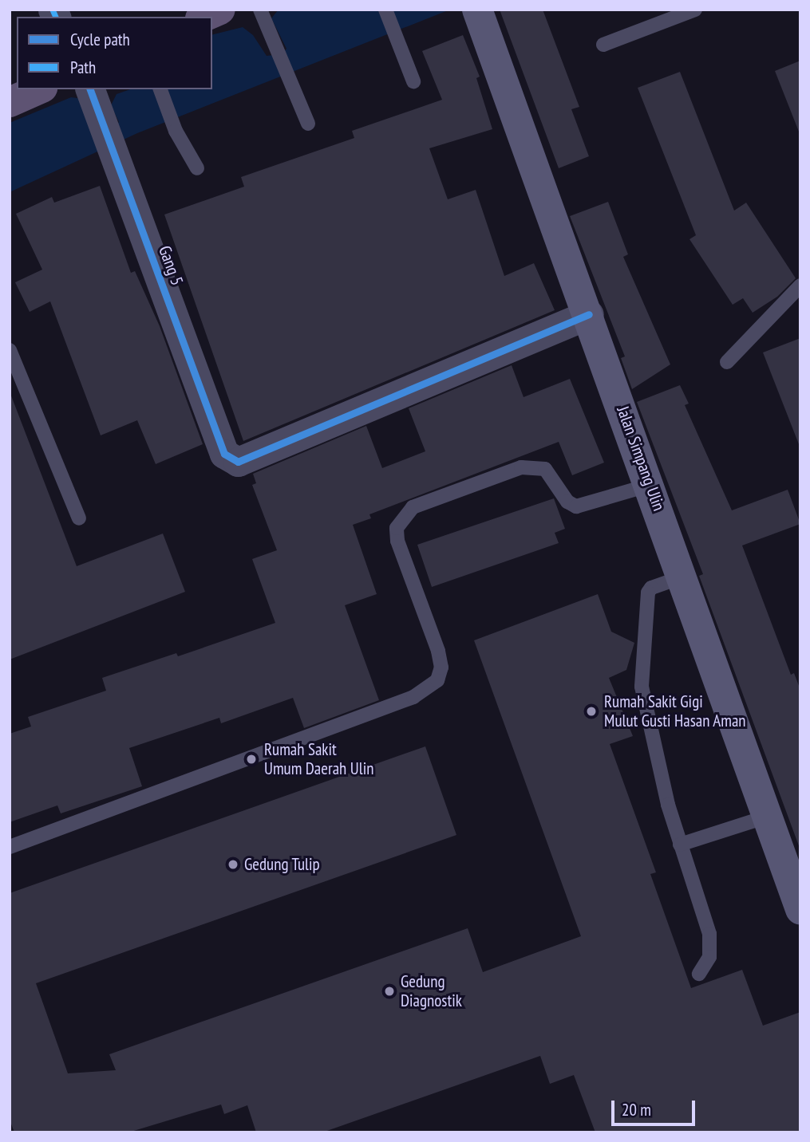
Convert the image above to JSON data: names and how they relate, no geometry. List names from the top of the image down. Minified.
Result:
{"streets":{"main road":["Jalan Simpang Ulin"],"street":["Gang 5"]},"crossings":[["Gang 5","Jalan Simpang Ulin"]],"places":["Rumah Sakit Gigi Mulut Gusti Hasan Aman","Rumah Sakit Umum Daerah Ulin","Gedung Tulip","Gedung Diagnostik"],"legend":["Cycle path","Path"],"scale_bar":"20 m"}
